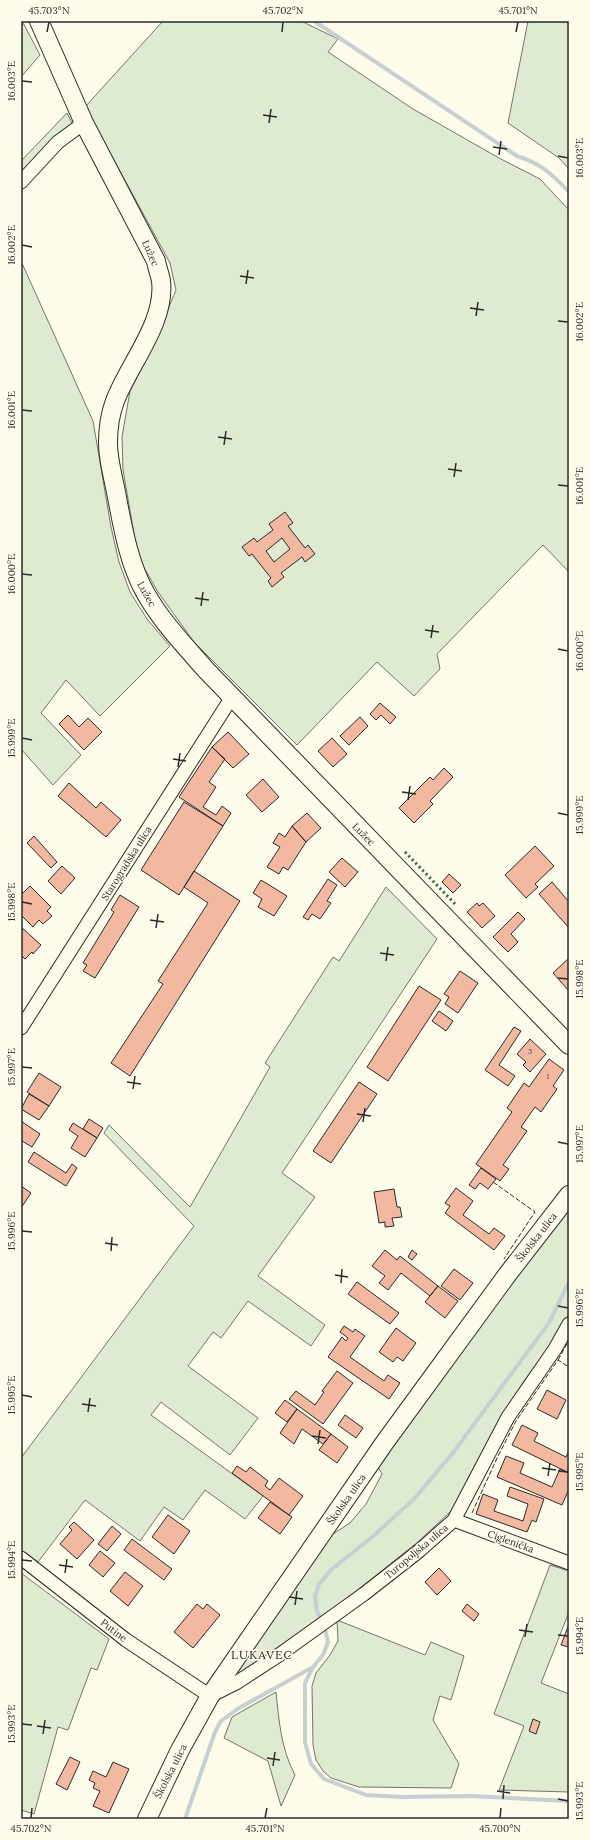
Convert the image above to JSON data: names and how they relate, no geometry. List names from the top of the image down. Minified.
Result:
{"streets":{"street":["Lužec","Starogradska ulica","Školska ulica","Ciglenička","Turopoljska ulica","Putine"]},"crossings":[["Lužec","Starogradska ulica"],["Školska ulica","Turopoljska ulica"],["Školska ulica","Putine"],["Ciglenička","Turopoljska ulica"],["Turopoljska ulica","Putine"]],"districts":["LUKAVEC"],"house_numbers":["3","1"],"coordinates":["45.703°N","45.702°N","45.701°N","16.003°E","16.002°E","16.001°E","16.000°E","15.999°E","15.998°E","15.997°E","15.996°E","15.995°E","15.994°E","15.993°E","45.700°N"]}
